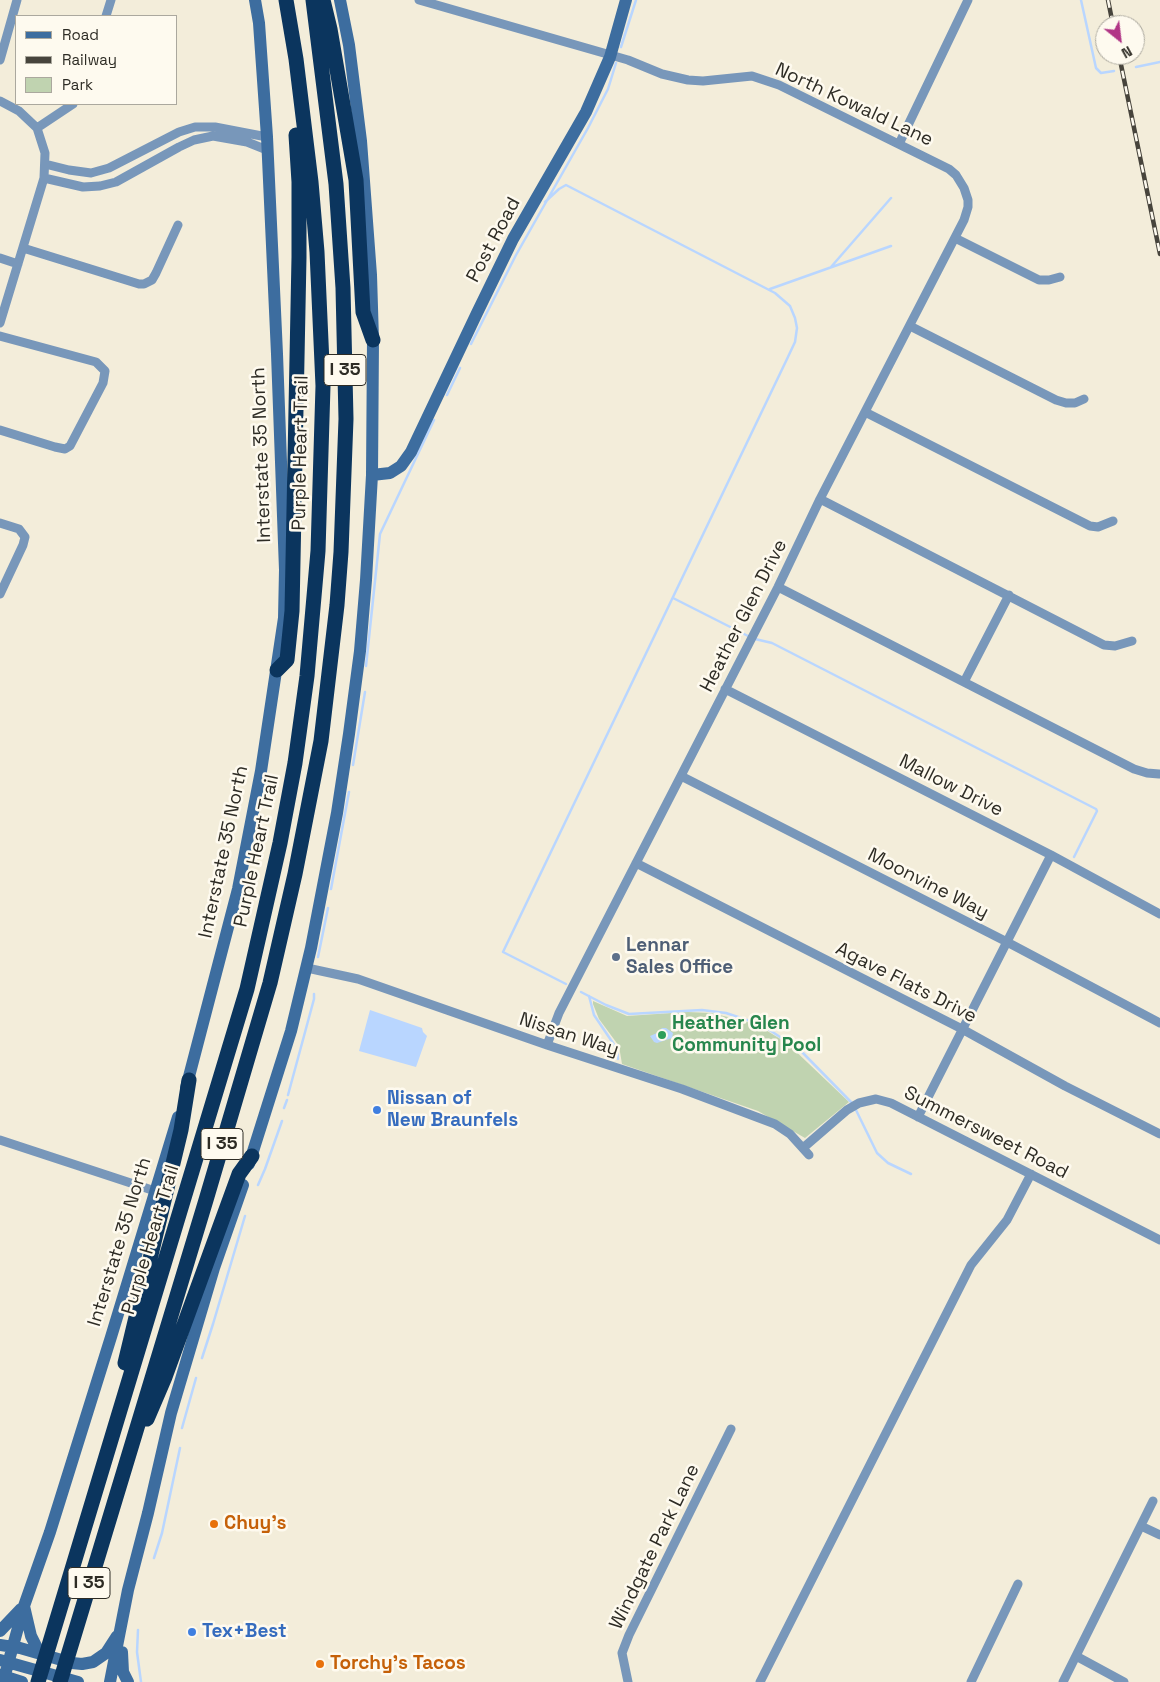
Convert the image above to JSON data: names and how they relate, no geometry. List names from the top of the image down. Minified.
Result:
{"streets":{"highway":["I 35","Purple Heart Trail"],"main road":["Post Road","Interstate 35 North"],"street":["North Kowald Lane","Heather Glen Drive","Mallow Drive","Moonvine Way","Agave Flats Drive","Nissan Way","Summersweet Road","Windgate Park Lane"]},"crossings":[["North Kowald Lane","Post Road"],["North Kowald Lane","Heather Glen Drive"],["Heather Glen Drive","Mallow Drive"],["Heather Glen Drive","Moonvine Way"],["Heather Glen Drive","Agave Flats Drive"],["Heather Glen Drive","Nissan Way"],["Nissan Way","Summersweet Road"]],"places":["Lennar Sales Office","Heather Glen Community Pool","Nissan of New Braunfels","Chuy's","Tex+Best","Torchy's Tacos"],"legend":["Road","Railway","Park"],"north":"bottom right"}
